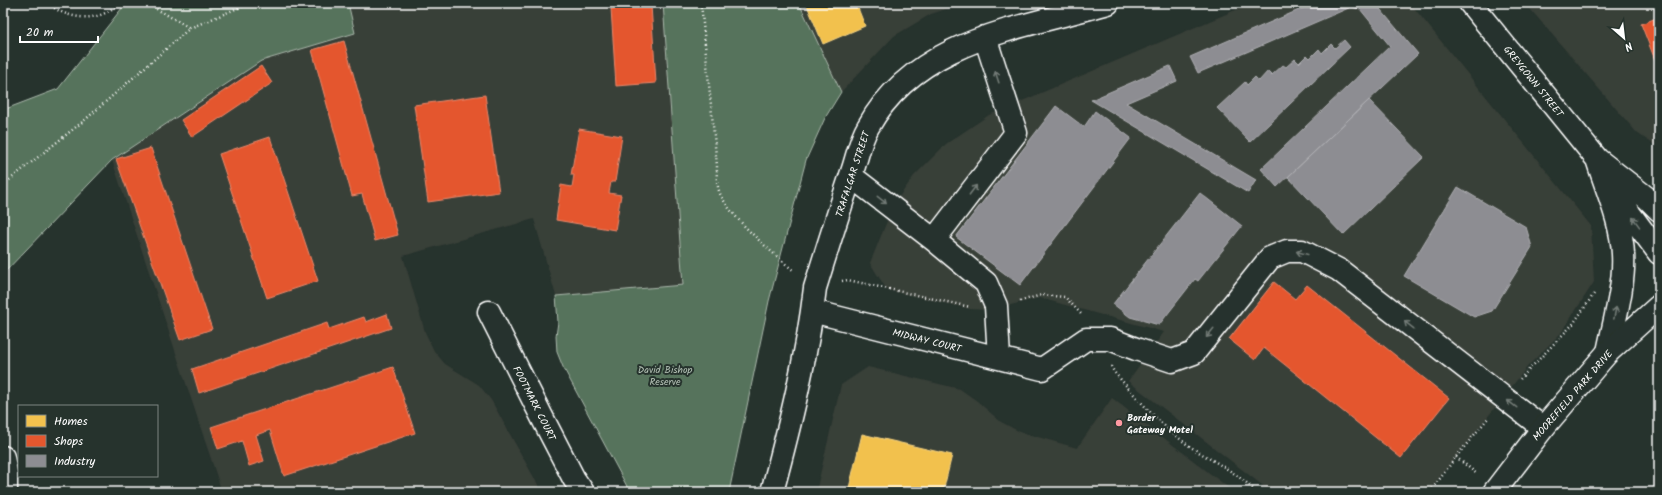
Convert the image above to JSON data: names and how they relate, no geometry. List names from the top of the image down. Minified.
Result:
{"streets":{"street":["GREYGOWN STREET","TRAFALGAR STREET","MIDWAY COURT","MOOREFIELD PARK DRIVE","FOOTMARK COURT"]},"crossings":[["GREYGOWN STREET","MOOREFIELD PARK DRIVE"],["TRAFALGAR STREET","MIDWAY COURT"]],"one_way":["GREYGOWN STREET","MIDWAY COURT"],"parks":["David Bishop Reserve"],"places":["Border Gateway Motel"],"legend":["Homes","Shops","Industry"],"scale_bar":"20 m","north":"bottom right"}
